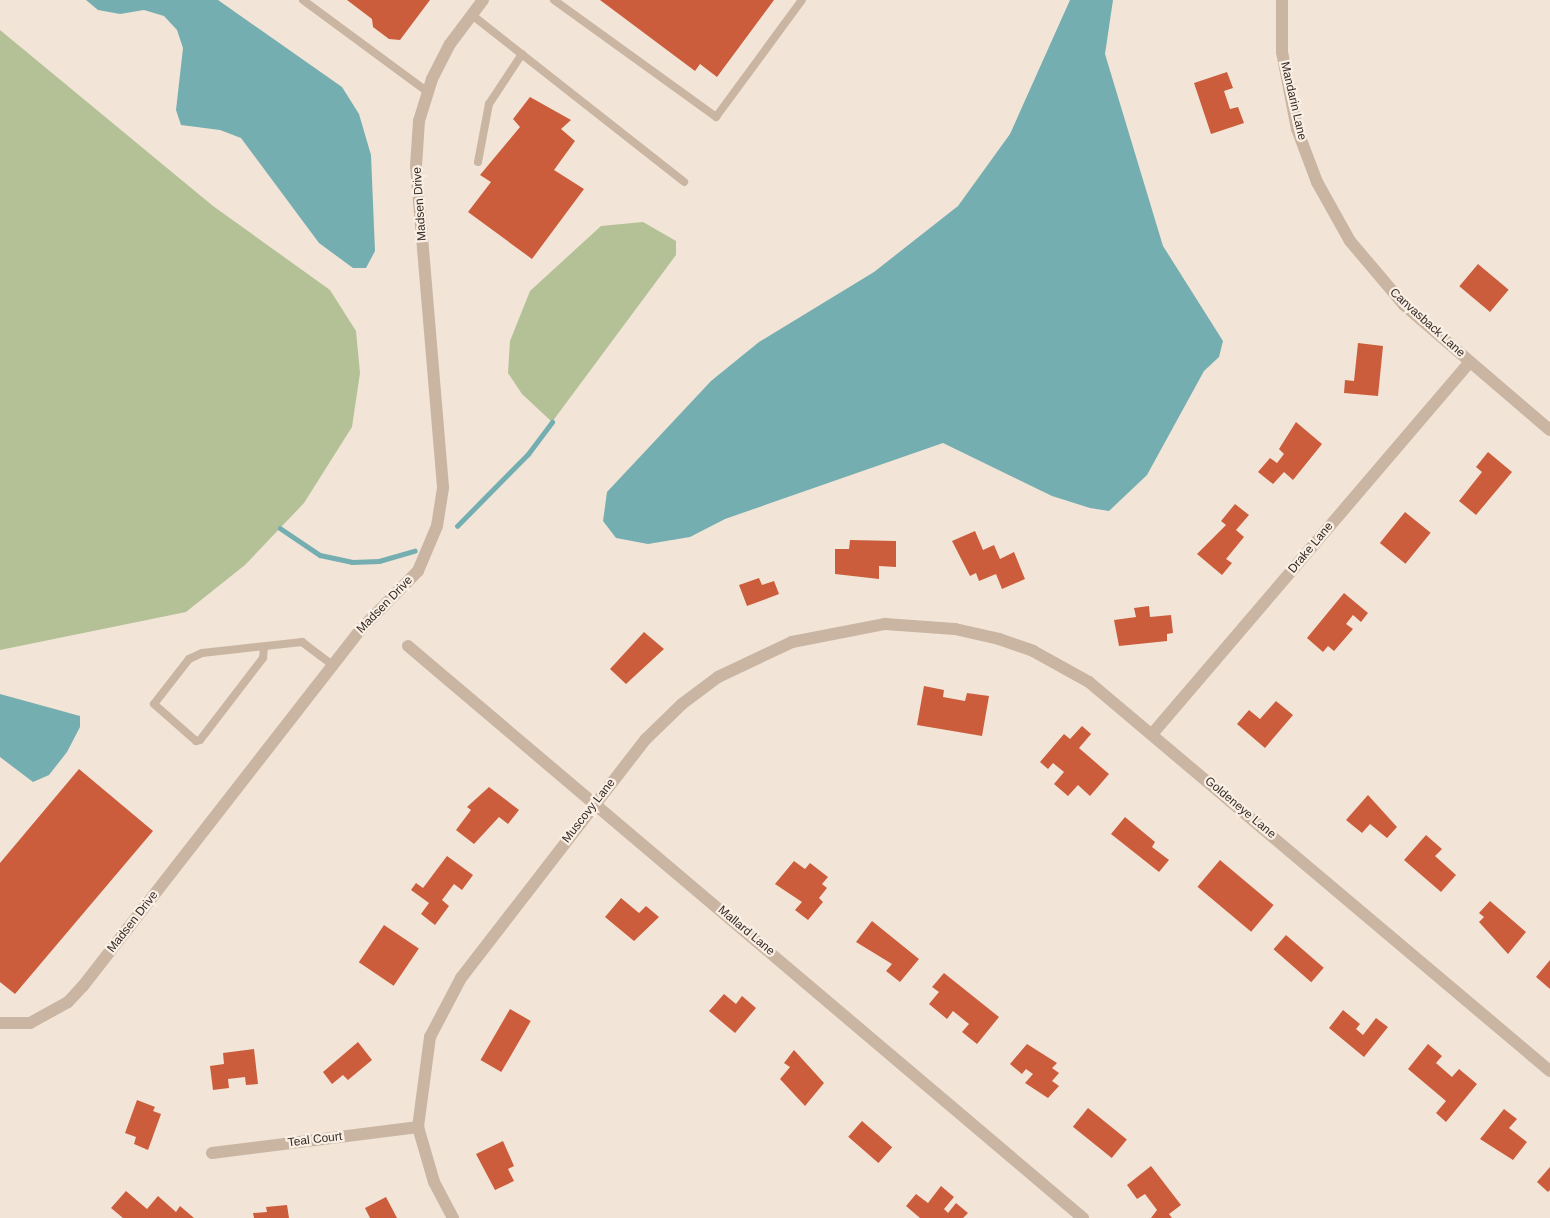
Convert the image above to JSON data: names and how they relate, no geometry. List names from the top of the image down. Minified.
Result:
{"streets":{"street":["Mandarin Lane","Madsen Drive","Canvasback Lane","Drake Lane","Goldeneye Lane","Muscovy Lane","Mallard Lane","Teal Court"]},"crossings":[["Mandarin Lane","Canvasback Lane"],["Canvasback Lane","Drake Lane"],["Drake Lane","Goldeneye Lane"],["Goldeneye Lane","Muscovy Lane"],["Muscovy Lane","Mallard Lane"],["Muscovy Lane","Teal Court"]]}
